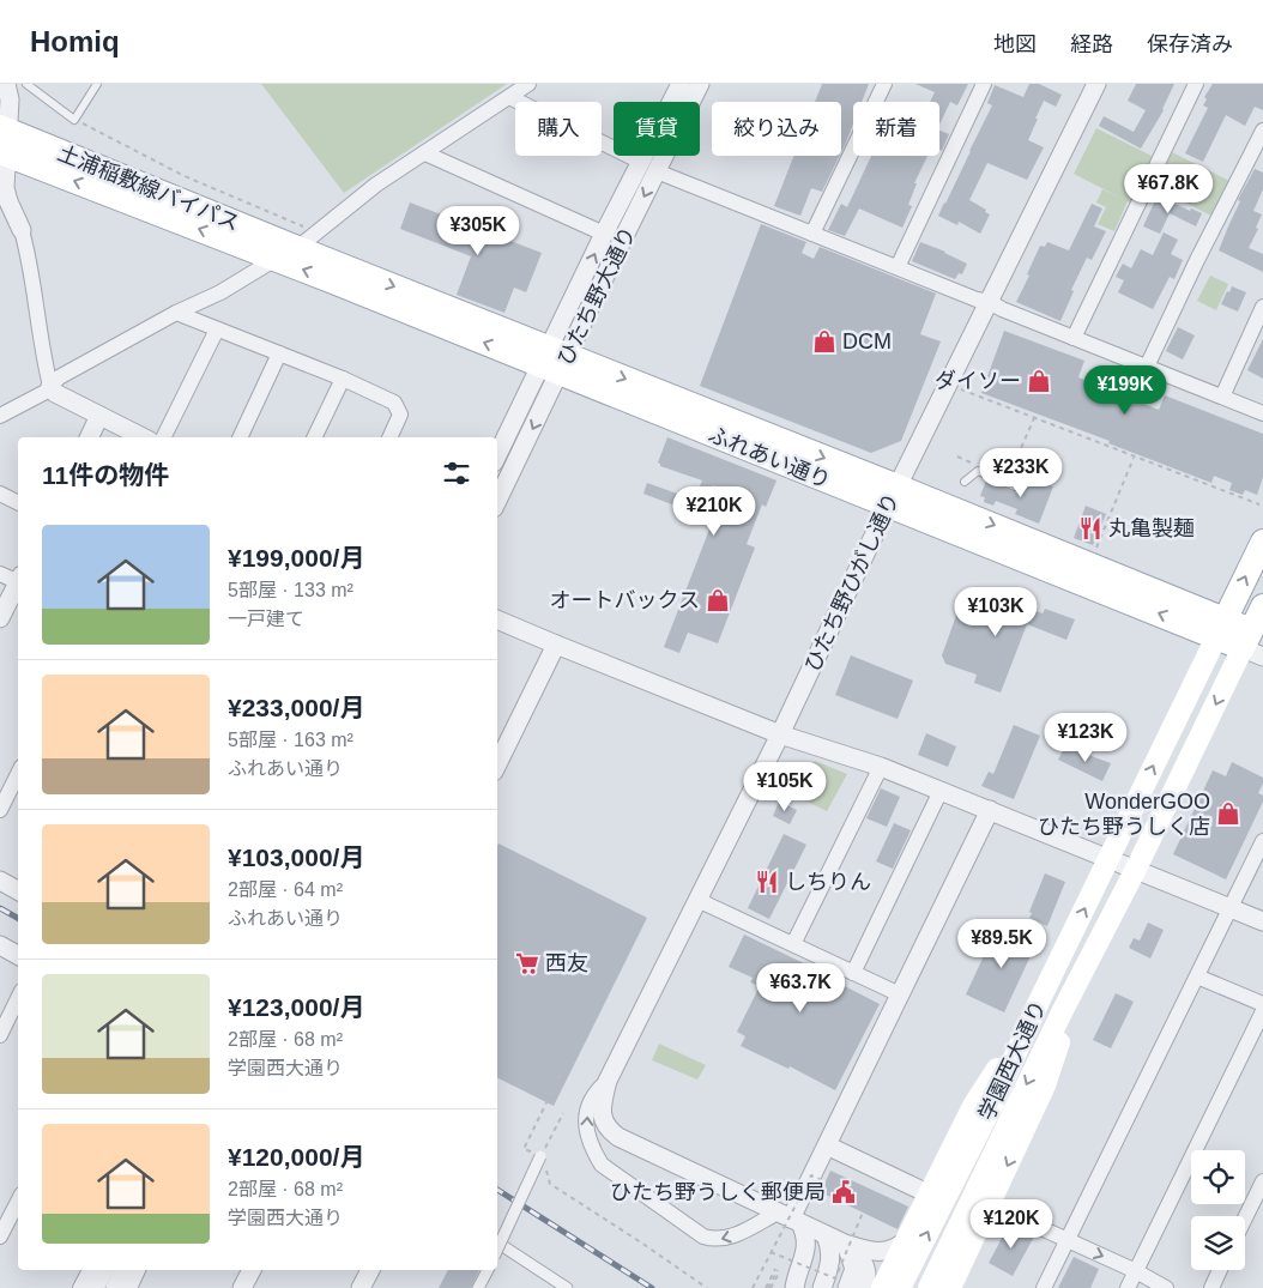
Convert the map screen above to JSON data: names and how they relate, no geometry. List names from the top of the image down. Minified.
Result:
{"streets":{"main road":["土浦稲敷線バイパス","ふれあい通り","学園西大通り"],"street":["ひたち野大通り","ひたち野ひがし通り"]},"crossings":[["土浦稲敷線バイパス","ふれあい通り"],["ひたち野大通り","ふれあい通り"],["ふれあい通り","ひたち野ひがし通り"],["ふれあい通り","学園西大通り"]],"places":{"shop":["DCM","ダイソー","オートバックス","WonderGOO ひたち野うしく店"],"restaurant":["丸亀製麺","しちりん"],"supermarket":["西友"],"public building":["ひたち野うしく郵便局"]},"page":{"header":"Homiq","nav":["地図","経路","保存済み"],"chip":["購入","賃貸","絞り込み","新着"],"price":["¥67.8K","¥305K","¥199K","¥233K","¥210K","¥103K","¥123K","¥105K","¥89.5K","¥63.7K","¥120K"],"heading":"11件の物件","list":[{"name":"¥199,000/月","note":"5部屋 · 133 m² · 一戸建て"},{"name":"¥233,000/月","note":"5部屋 · 163 m² · ふれあい通り"},{"name":"¥103,000/月","note":"2部屋 · 64 m² · ふれあい通り"},{"name":"¥123,000/月","note":"2部屋 · 68 m² · 学園西大通り"},{"name":"¥120,000/月","note":"2部屋 · 68 m² · 学園西大通り"}]}}
